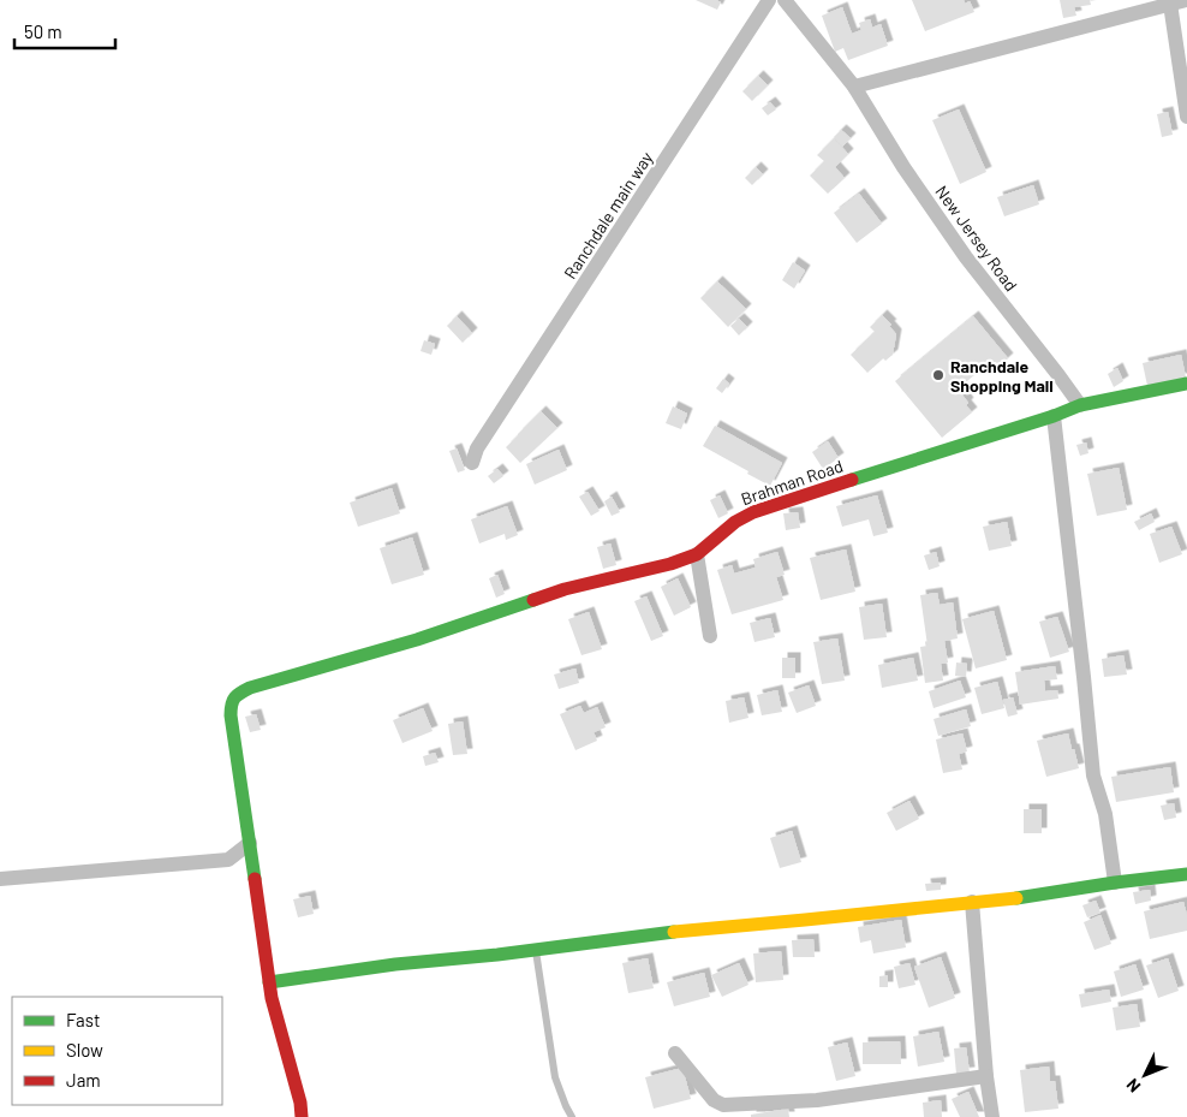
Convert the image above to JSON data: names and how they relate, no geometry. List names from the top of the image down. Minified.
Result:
{"streets":{"street":["Ranchdale main way","New Jersey Road","Brahman Road"]},"crossings":[["New Jersey Road","Brahman Road"]],"places":["Ranchdale Shopping Mall"],"legend":["Fast","Slow","Jam"],"scale_bar":"50 m","north":"bottom left"}
